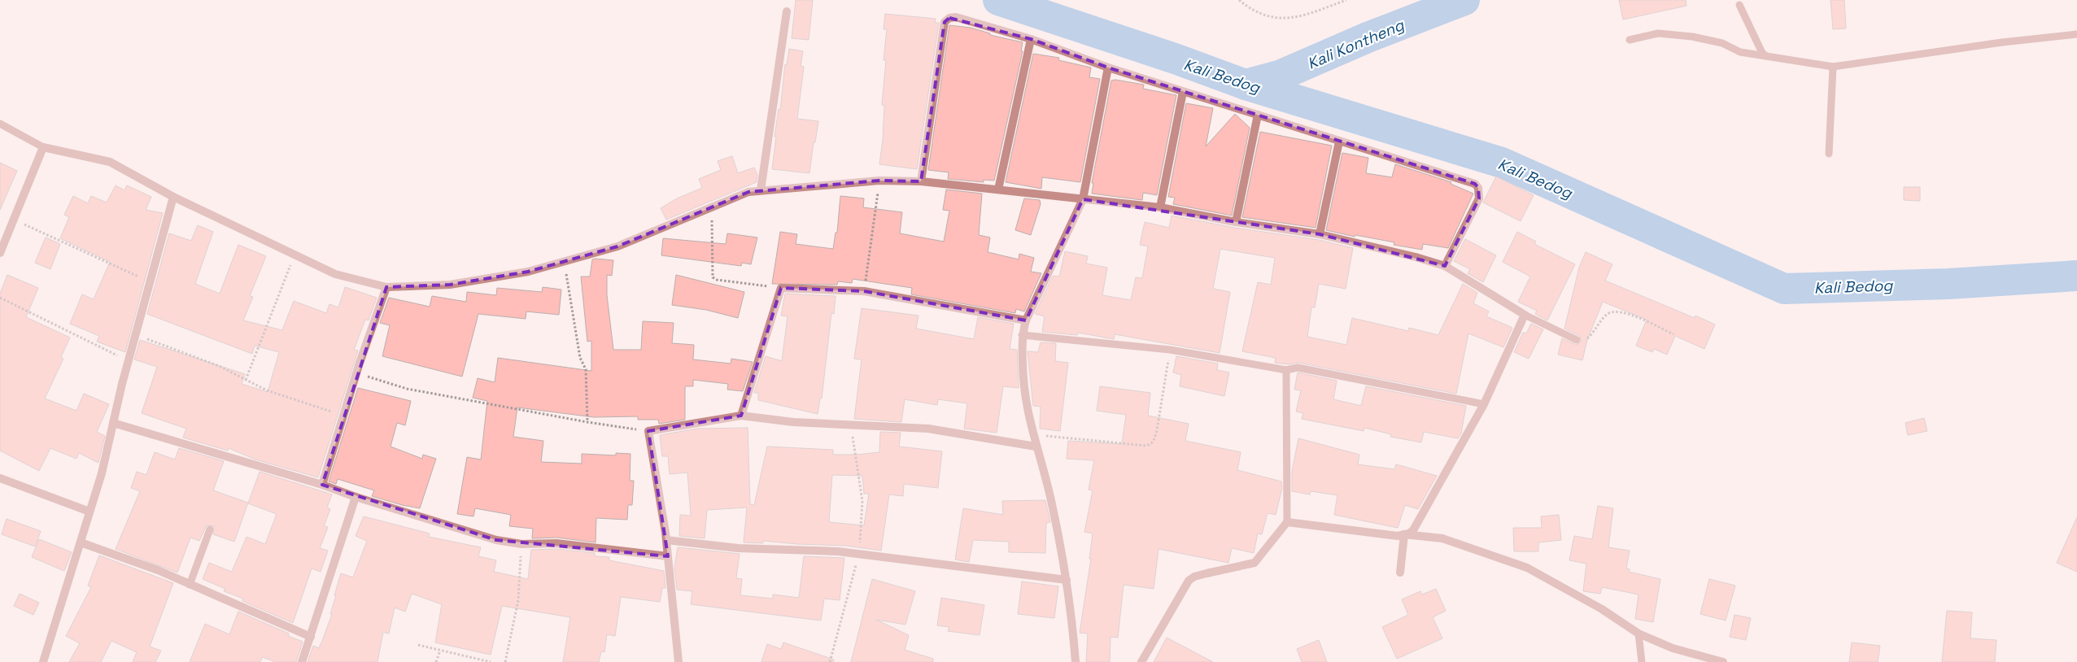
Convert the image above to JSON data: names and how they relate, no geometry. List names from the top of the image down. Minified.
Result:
{"water":["Kali Kontheng","Kali Bedog"]}
